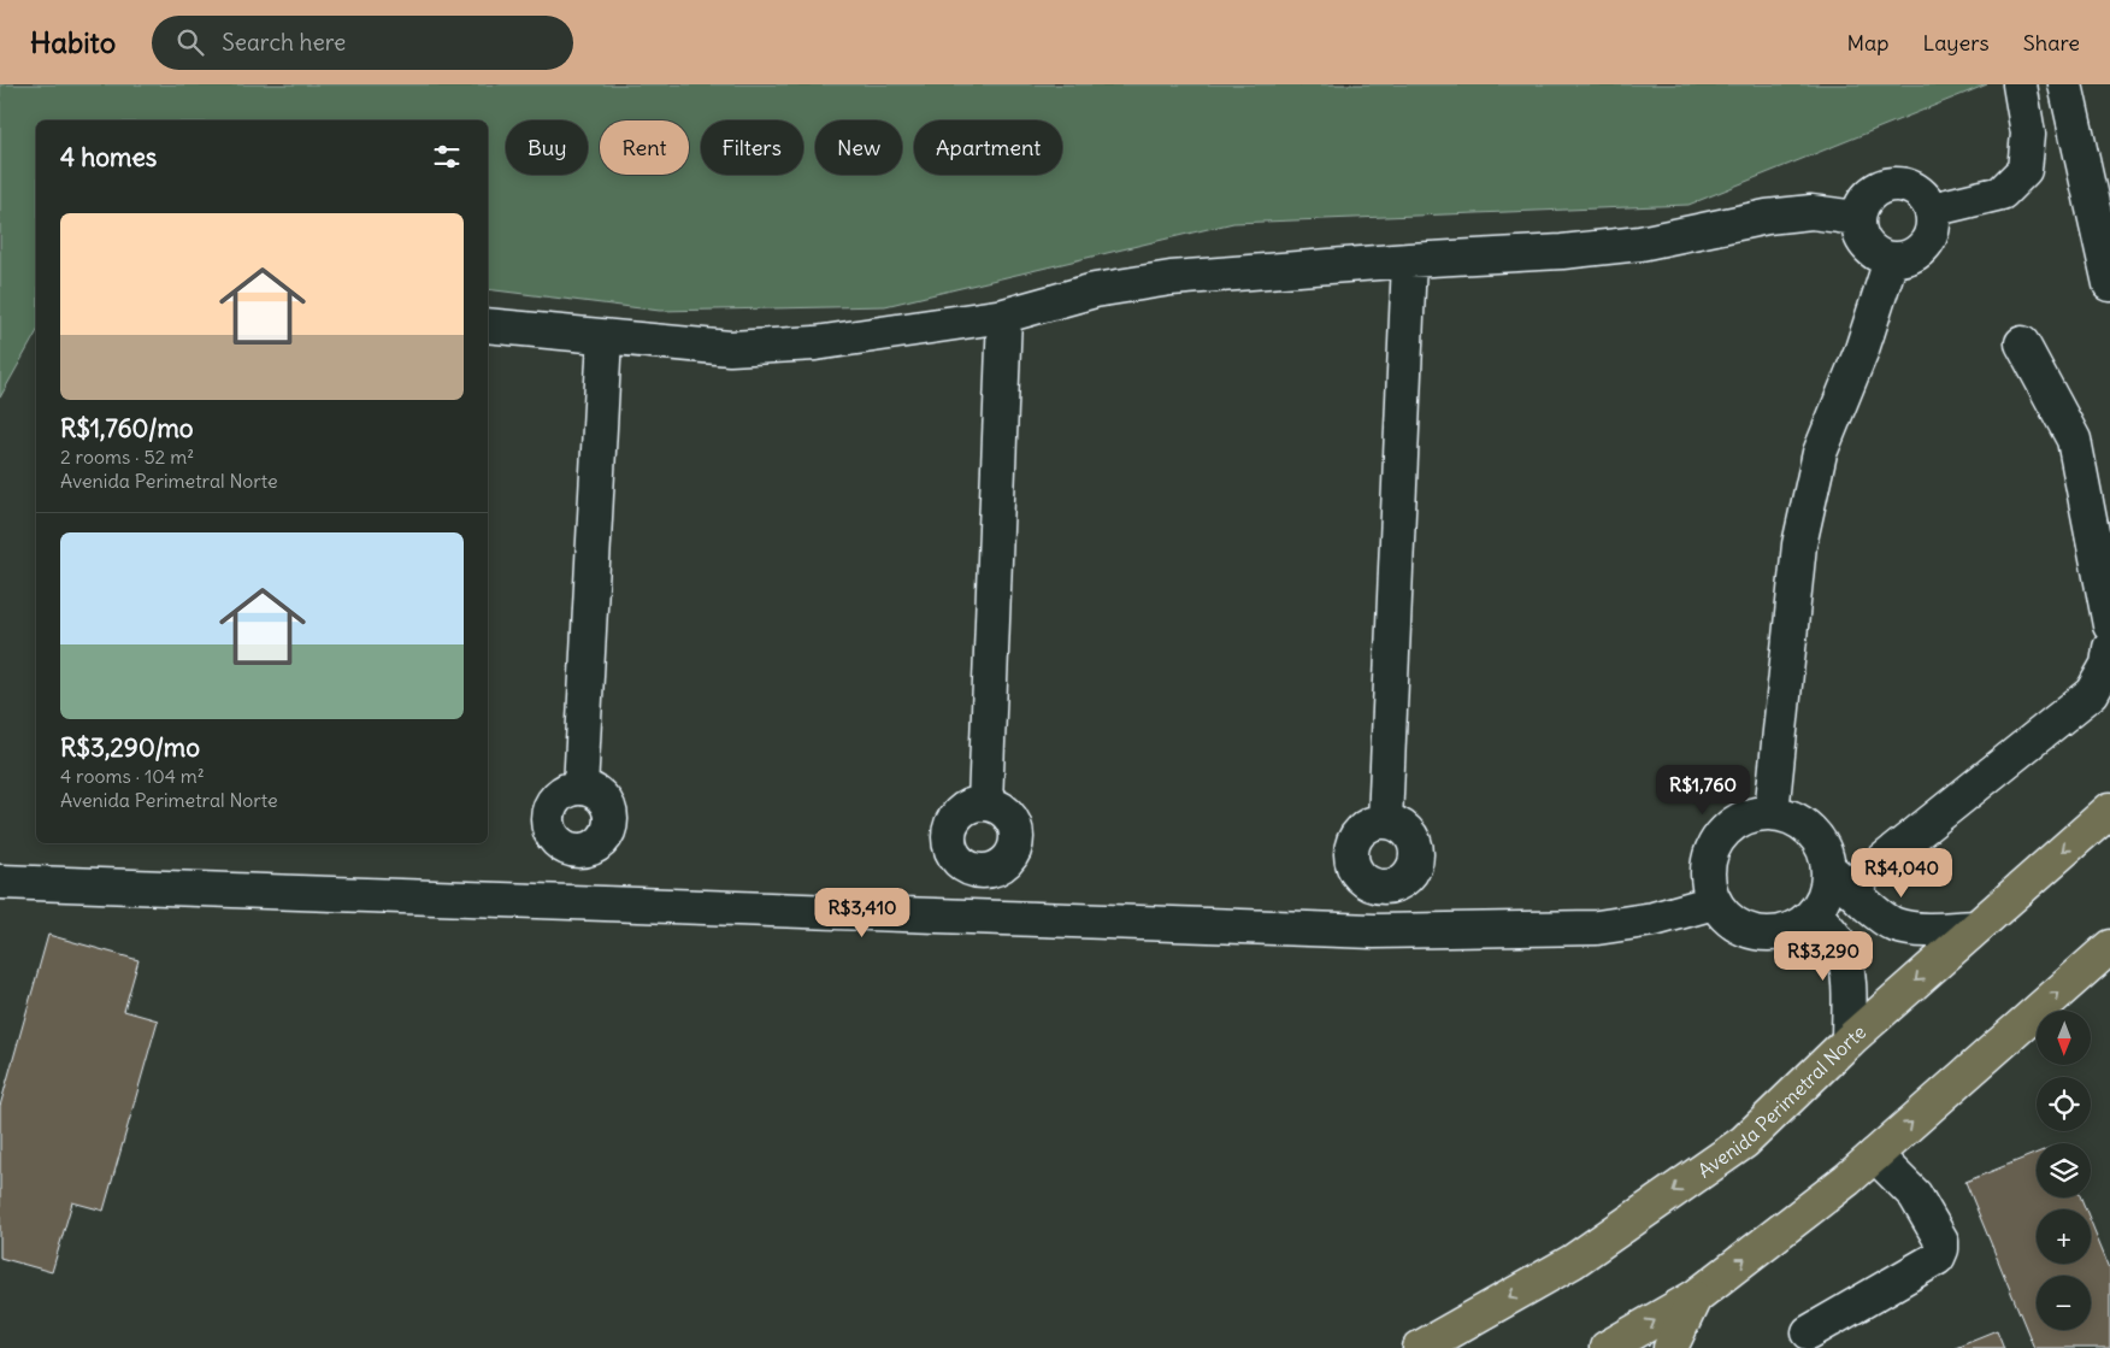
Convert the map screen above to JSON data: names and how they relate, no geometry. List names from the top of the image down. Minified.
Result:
{"streets":{"highway":["Avenida Perimetral Norte"]},"north":"bottom","page":{"header":"Habito","search":"Search here","nav":["Map","Layers","Share"],"chip":["Buy","Rent","Filters","New","Apartment"],"heading":"4 homes","list":[{"name":"R$1,760/mo","note":"2 rooms · 52 m² · Avenida Perimetral Norte"},{"name":"R$3,290/mo","note":"4 rooms · 104 m² · Avenida Perimetral Norte"}],"price":["R$1,760","R$4,040","R$3,410","R$3,290"],"map_buttons":["+","−"]}}
